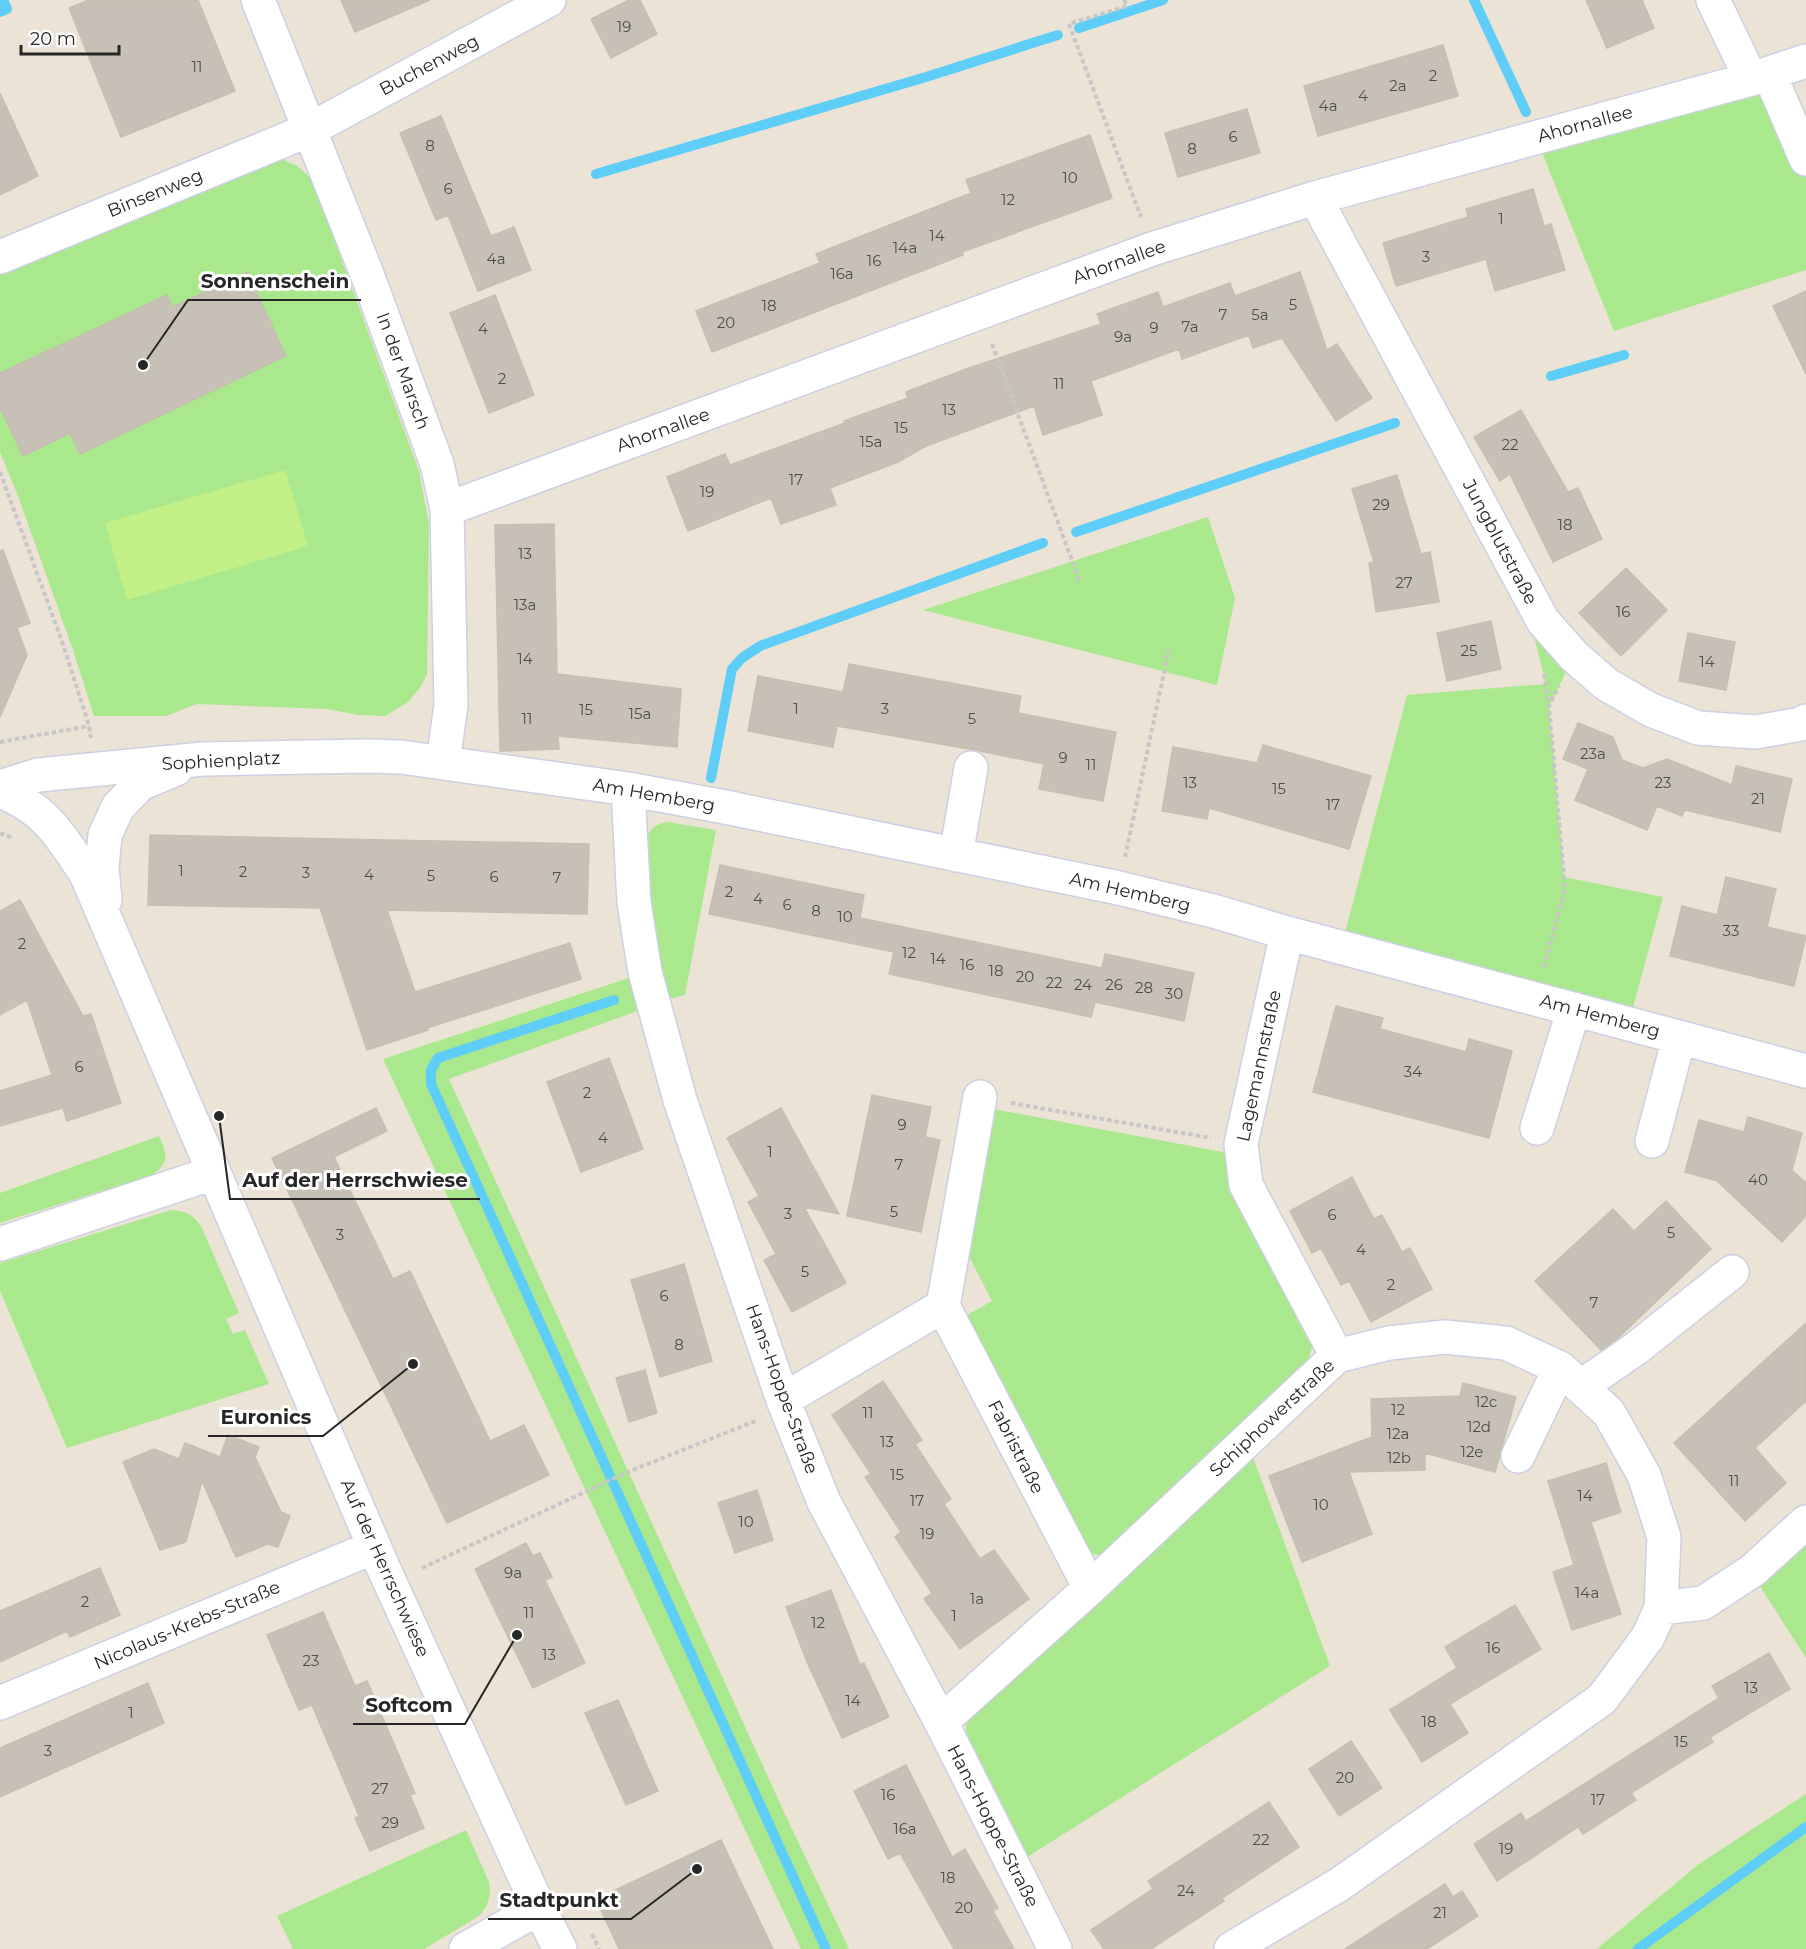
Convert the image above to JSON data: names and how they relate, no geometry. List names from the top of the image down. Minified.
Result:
{"streets":{"street":["Buchenweg","Ahornallee","Binsenweg","In der Marsch","Jungblutstraße","Sophienplatz","Am Hemberg","Lagemannstraße","Hans-Hoppe-Straße","Schiphowerstraße","Fabristraße","Auf der Herrschwiese","Nicolaus-Krebs-Straße"]},"crossings":[["Buchenweg","Binsenweg"],["Buchenweg","In der Marsch"],["Ahornallee","In der Marsch"],["Ahornallee","Jungblutstraße"],["Binsenweg","In der Marsch"],["In der Marsch","Sophienplatz"],["In der Marsch","Am Hemberg"],["Sophienplatz","Am Hemberg"],["Sophienplatz","Auf der Herrschwiese"],["Am Hemberg","Lagemannstraße"],["Am Hemberg","Hans-Hoppe-Straße"],["Lagemannstraße","Schiphowerstraße"],["Hans-Hoppe-Straße","Schiphowerstraße"],["Schiphowerstraße","Fabristraße"],["Auf der Herrschwiese","Nicolaus-Krebs-Straße"]],"places":["Sonnenschein","Auf der Herrschwiese","Euronics","Softcom","Stadtpunkt"],"house_numbers":["19","11","2","2a","4","4a","6","8","8","10","6","12","1","14","14a","3","4a","16","16a","5","18","7","5a","20","7a","9","4","9a","2","11","13","15","15a","22","17","19","29","18","13","27","13a","16","25","14","14","1","3","15","15a","11","5","23a","9","11","13","23","15","21","17","1","2","3","4","5","6","7","2","4","6","8","10","33","2","12","14","16","18","20","22","24","26","28","30","6","34","2","9","4","1","7","40","5","3","6","5","3","4","5","2","6","7","8","12c","12","11","12d","12a","13","12e","12b","15","11","14","17","10","10","19","9a","14a","1a","2","11","1","12","16","13","23","13","14","1","18","15","3","20","27","16","17","29","16a","22","19","18","24","20","21"],"scale_bar":"20 m"}
